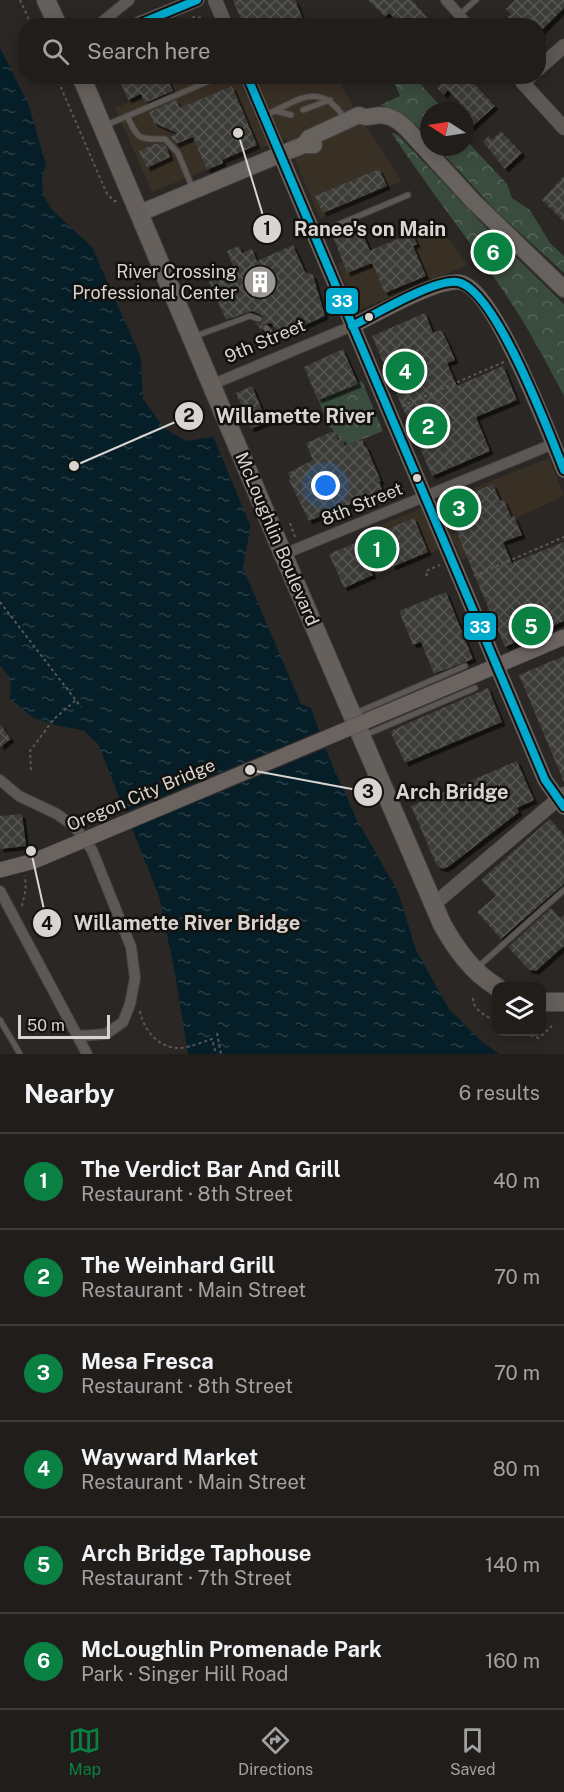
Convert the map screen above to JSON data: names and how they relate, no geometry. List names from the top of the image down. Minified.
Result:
{"streets":{"highway":["McLoughlin Boulevard"],"main road":["9th Street","Oregon City Bridge"],"street":["8th Street"]},"crossings":[["9th Street","McLoughlin Boulevard"],["8th Street","McLoughlin Boulevard"]],"places":{"other":["Ranee's on Main","Willamette River","Arch Bridge","Willamette River Bridge"],"building":["River Crossing Professional Center"]},"lines":["transit line 33"],"scale_bar":"50 m","north":"left","page":{"search":"Search here","pins":["6","4","2","3","1","5"],"scale":"50 m","heading":["Nearby","6 results"],"list":[{"mark":"1","name":"The Verdict Bar And Grill","note":"Restaurant · 8th Street","value":"40 m"},{"mark":"2","name":"The Weinhard Grill","note":"Restaurant · Main Street","value":"70 m"},{"mark":"3","name":"Mesa Fresca","note":"Restaurant · 8th Street","value":"70 m"},{"mark":"4","name":"Wayward Market","note":"Restaurant · Main Street","value":"80 m"},{"mark":"5","name":"Arch Bridge Taphouse","note":"Restaurant · 7th Street","value":"140 m"},{"mark":"6","name":"McLoughlin Promenade Park","note":"Park · Singer Hill Road","value":"160 m"}],"nav":["Map","Directions","Saved"]}}
